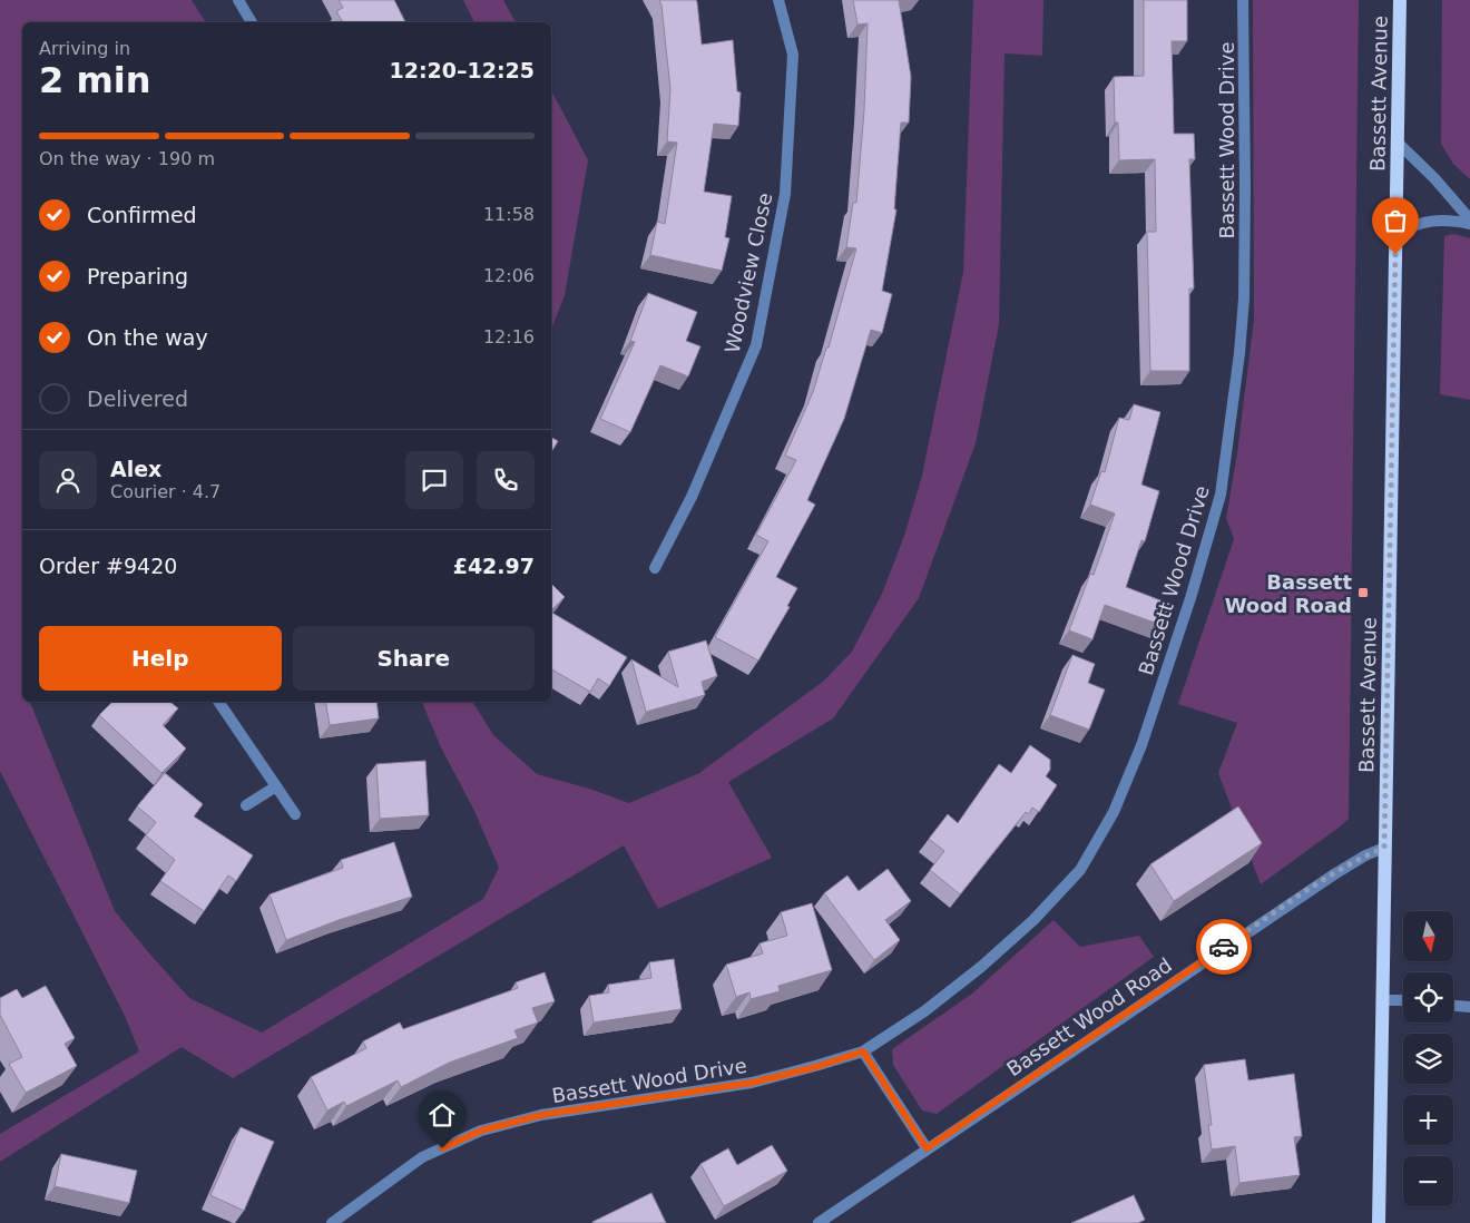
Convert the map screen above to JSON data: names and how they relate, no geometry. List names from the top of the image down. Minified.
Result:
{"streets":{"main road":["Bassett Avenue"],"street":["Bassett Wood Drive","Woodview Close","Bassett Wood Road"]},"crossings":[["Bassett Avenue","Bassett Wood Road"]],"places":{"transit":["Bassett Wood Road"]},"north":"bottom","page":{"heading":["2 min","Arriving in","12:20–12:25"],"panel":["Alex","Courier · 4.7","Order #9420","£42.97"],"bar":"On the way · 190 m","list":[["Confirmed","11:58"],["Preparing","12:06"],["On the way","12:16"],"Delivered"],"buttons":["Help","Share"],"map_buttons":["+","−"]}}
